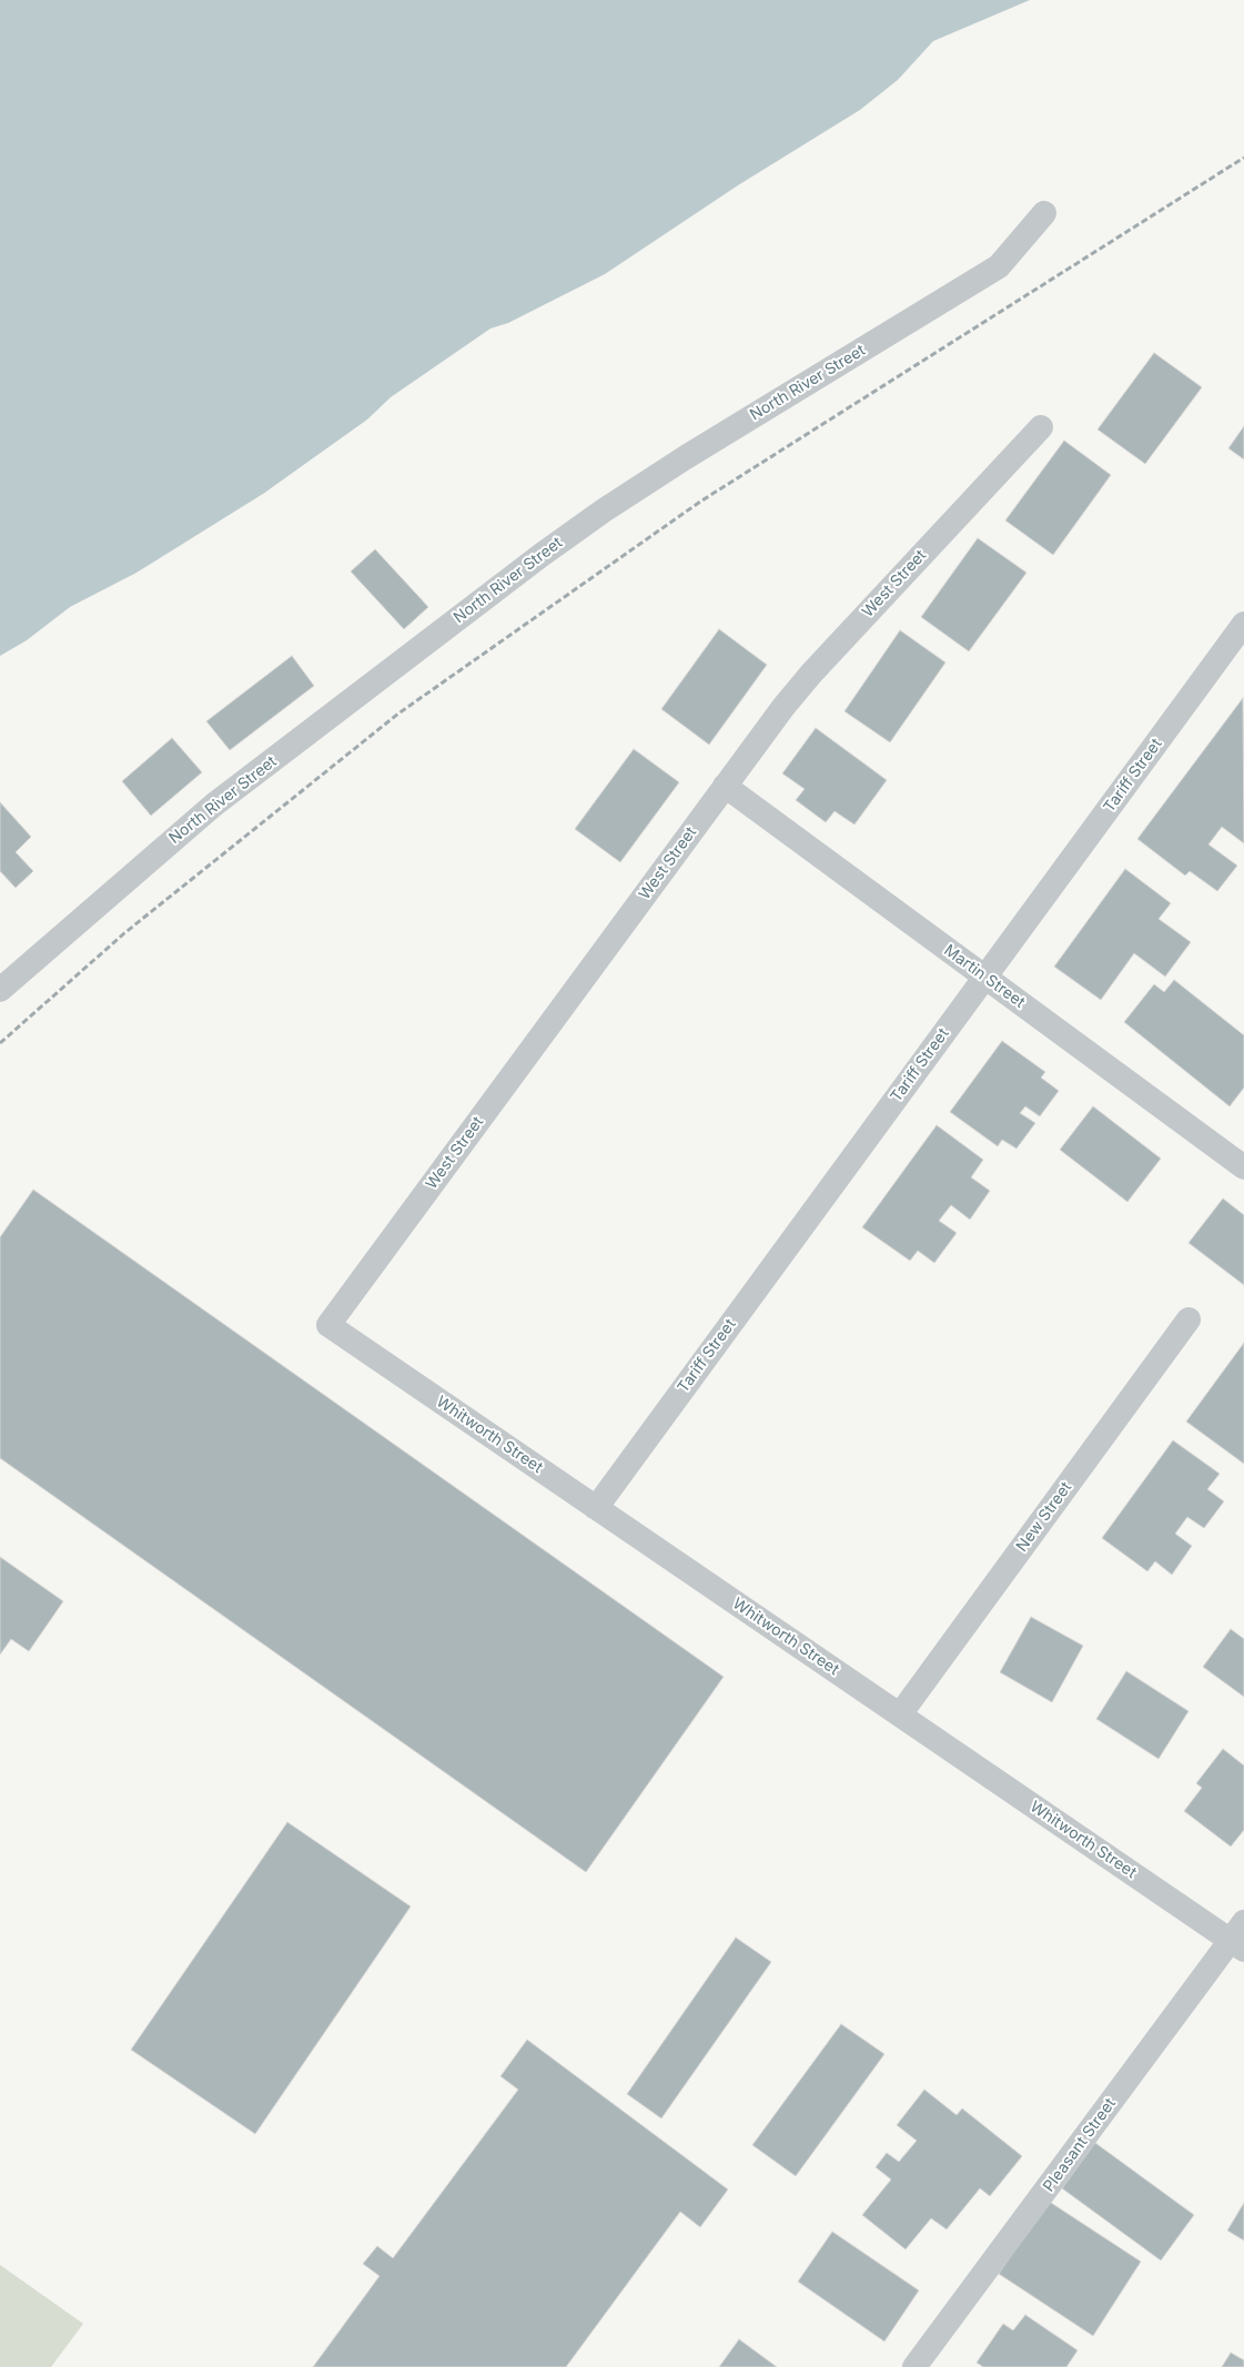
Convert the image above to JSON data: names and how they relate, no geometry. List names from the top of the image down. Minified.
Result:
{"streets":{"street":["North River Street","West Street","Tariff Street","Martin Street","Whitworth Street","New Street","Pleasant Street"]},"crossings":[["West Street","Martin Street"],["West Street","Whitworth Street"],["Tariff Street","Martin Street"],["Tariff Street","Whitworth Street"],["Whitworth Street","New Street"],["Whitworth Street","Pleasant Street"]]}
